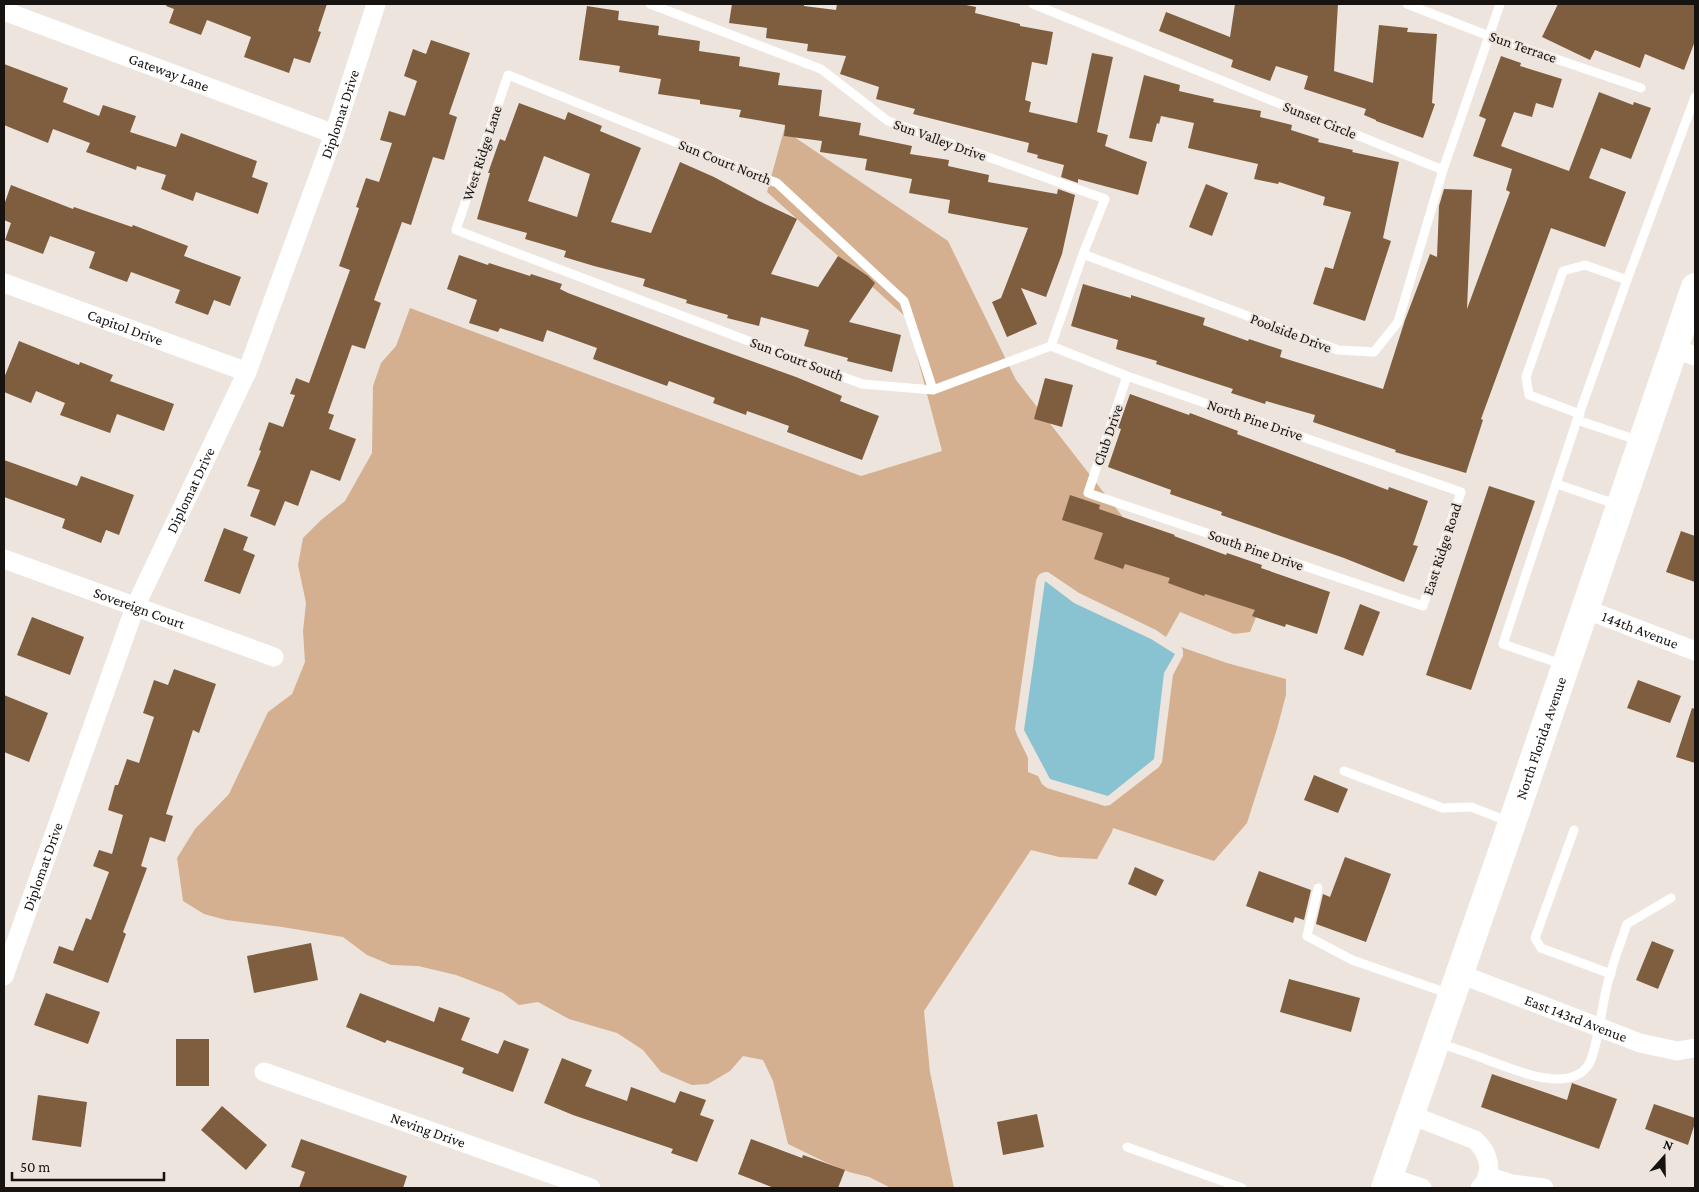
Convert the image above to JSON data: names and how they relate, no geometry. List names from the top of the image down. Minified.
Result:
{"streets":{"main road":["North Florida Avenue"],"street":["Gateway Lane","Diplomat Drive","Capitol Drive","Sovereign Court","144th Avenue","East 143rd Avenue","Neving Drive"],"lane":["Sun Terrace","Sunset Circle","Sun Valley Drive","West Ridge Lane","Sun Court North","Poolside Drive","Sun Court South","North Pine Drive","Club Drive","East Ridge Road","South Pine Drive"]},"crossings":[["Gateway Lane","Diplomat Drive"],["Diplomat Drive","Capitol Drive"],["Diplomat Drive","Sovereign Court"],["Sunset Circle","Poolside Drive"],["Sun Valley Drive","Poolside Drive"],["West Ridge Lane","Sun Court North"],["West Ridge Lane","Sun Court South"],["Sun Court North","Sun Court South"],["Sun Court South","North Pine Drive"],["North Pine Drive","Club Drive"],["North Pine Drive","East Ridge Road"],["Club Drive","South Pine Drive"],["East Ridge Road","South Pine Drive"],["144th Avenue","North Florida Avenue"],["North Florida Avenue","East 143rd Avenue"]],"scale_bar":"50 m","north":"top"}
